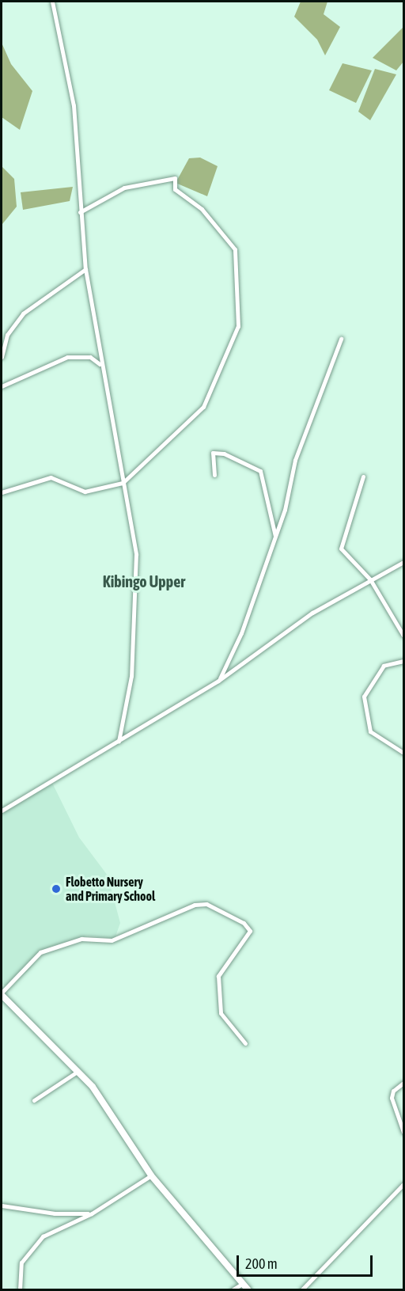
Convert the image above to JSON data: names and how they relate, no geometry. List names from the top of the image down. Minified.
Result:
{"districts":["Kibingo Upper"],"places":["Flobetto Nursery and Primary School"],"scale_bar":"200 m"}
